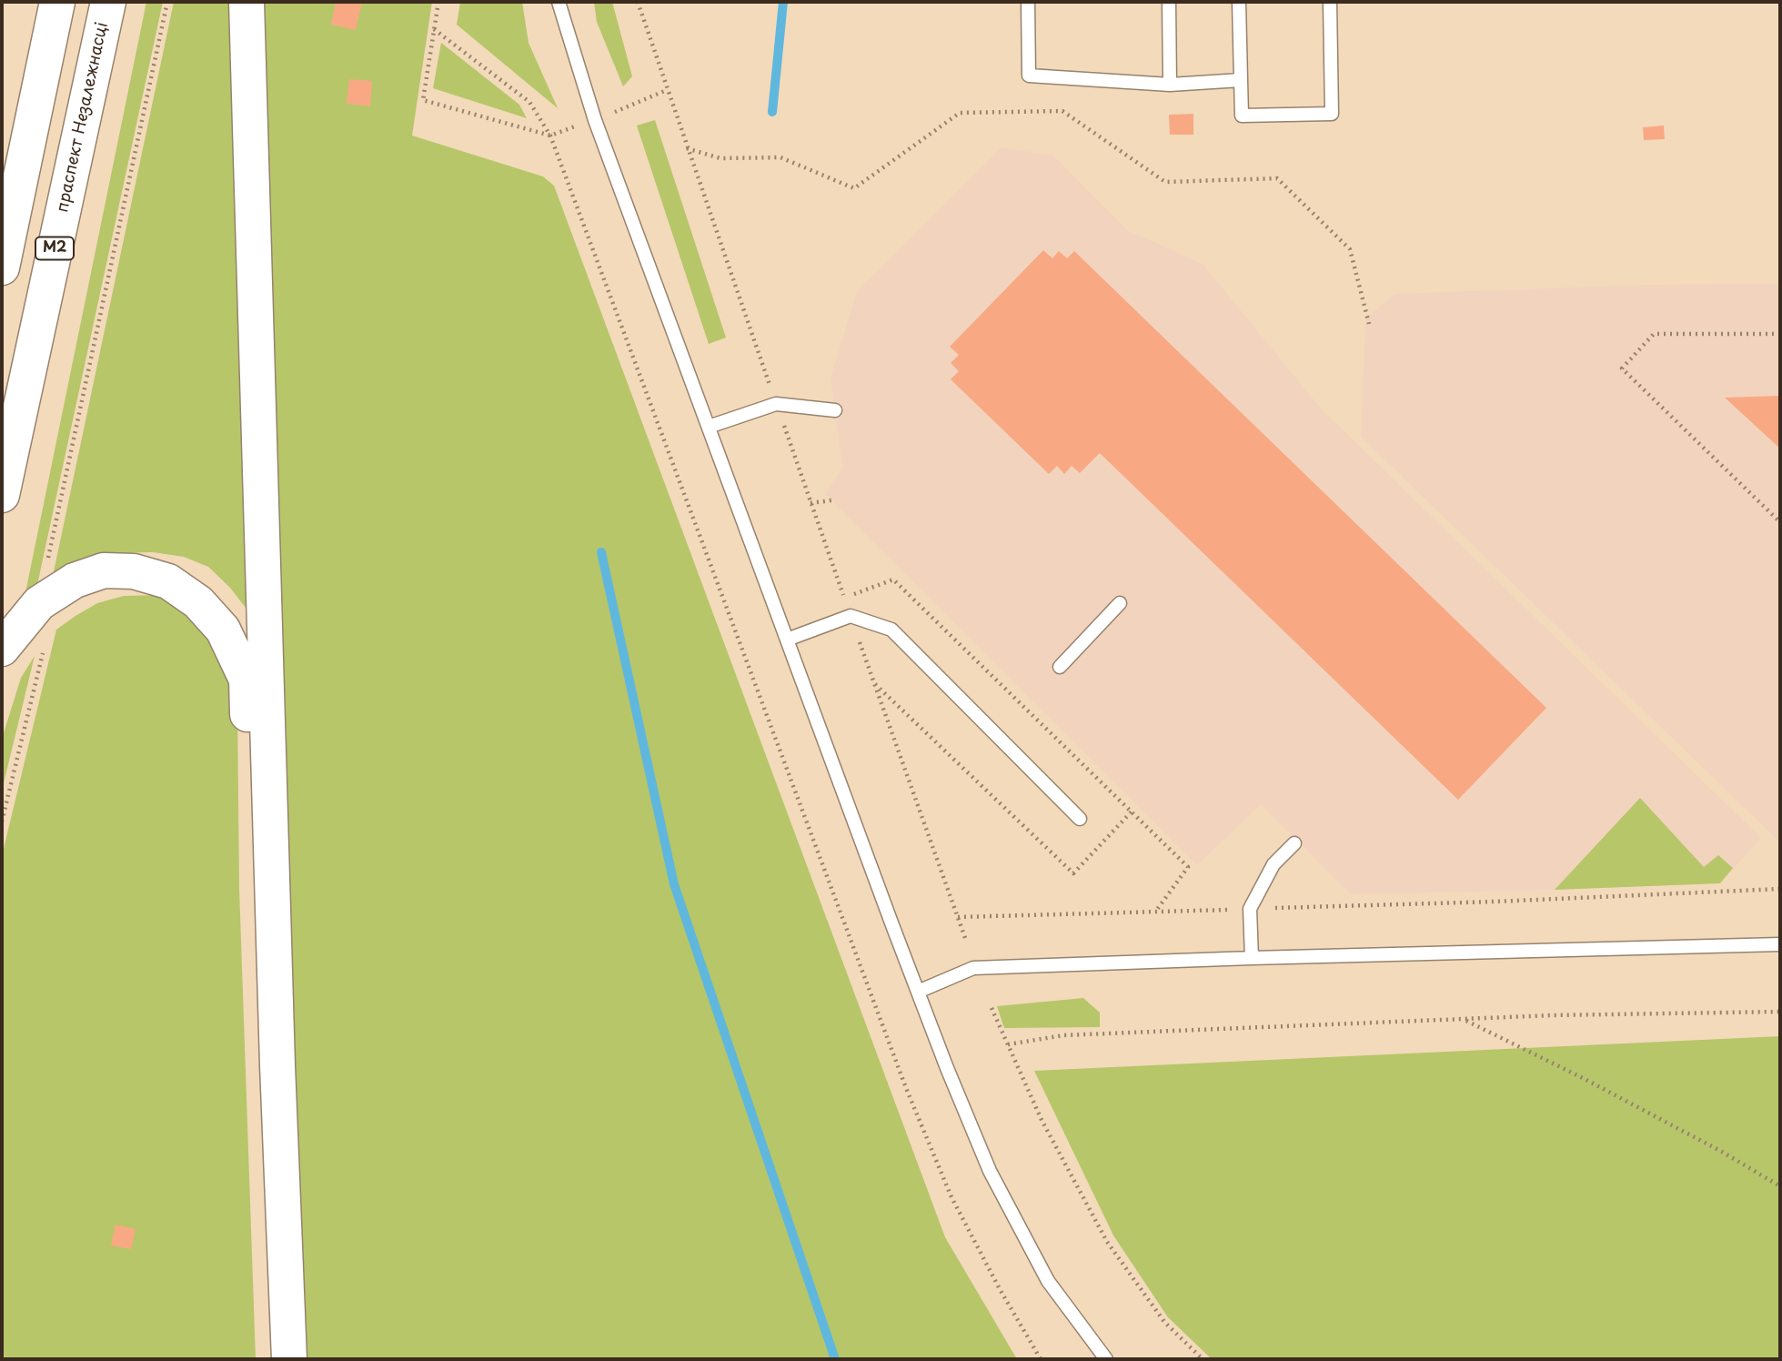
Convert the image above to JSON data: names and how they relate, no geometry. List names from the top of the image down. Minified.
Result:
{"streets":{"main road":["праспект Незалежнасці","М2"]}}
